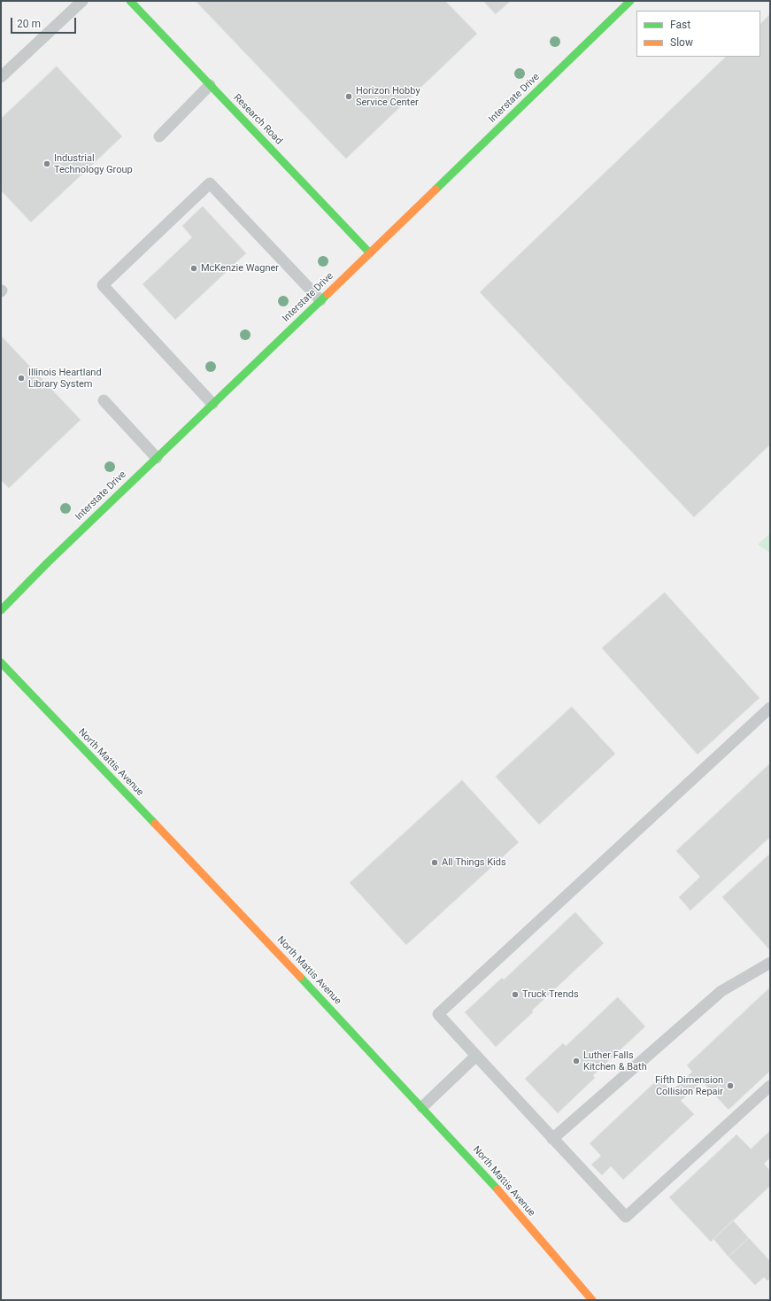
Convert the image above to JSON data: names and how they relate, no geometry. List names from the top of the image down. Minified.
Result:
{"streets":{"street":["Interstate Drive","Research Road","North Mattis Avenue"]},"crossings":[["Interstate Drive","Research Road"]],"places":["Horizon Hobby Service Center","Industrial Technology Group","McKenzie Wagner","Illinois Heartland Library System","All Things Kids","Truck Trends","Luther Falls Kitchen & Bath","Fifth Dimension Collision Repair"],"legend":["Fast","Slow"],"scale_bar":"20 m"}
